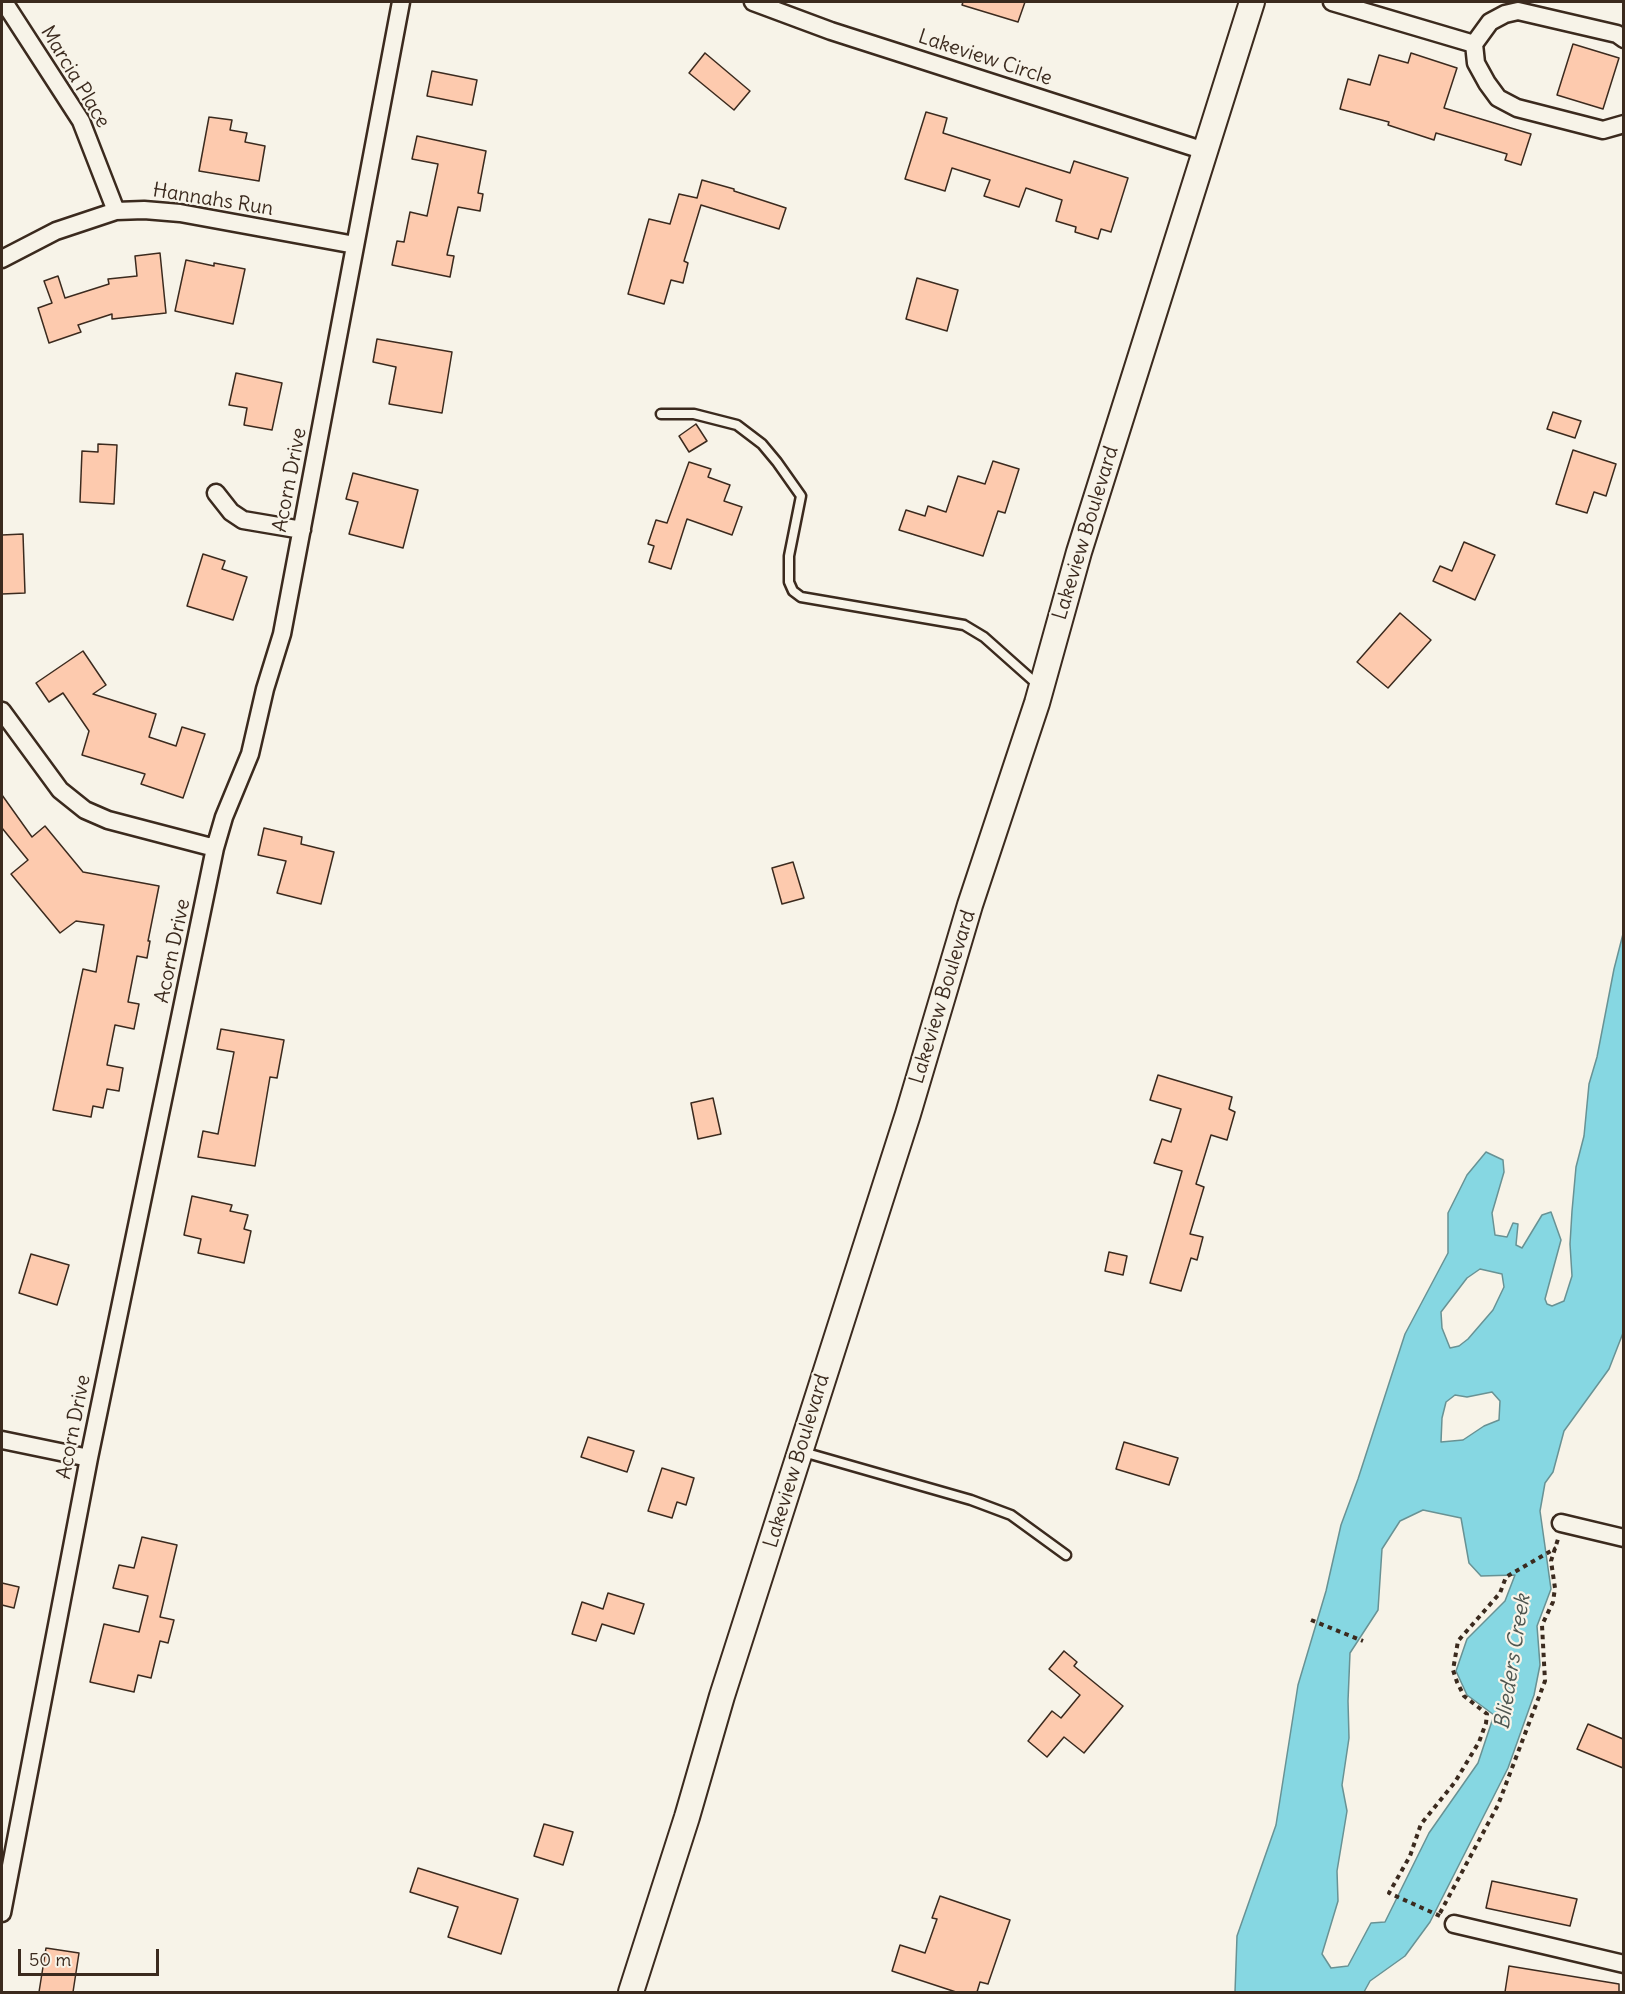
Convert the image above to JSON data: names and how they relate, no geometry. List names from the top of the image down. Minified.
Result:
{"streets":{"street":["Lakeview Circle","Marcia Place","Hannahs Run","Acorn Drive","Lakeview Boulevard"]},"crossings":[["Lakeview Circle","Lakeview Boulevard"],["Marcia Place","Hannahs Run"],["Hannahs Run","Acorn Drive"]],"water":["Blieders Creek"],"scale_bar":"50 m"}
